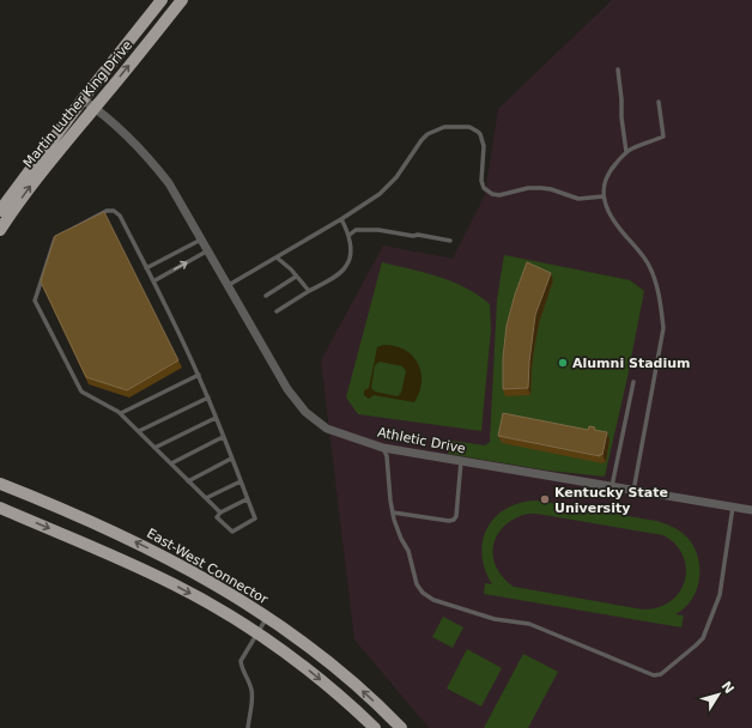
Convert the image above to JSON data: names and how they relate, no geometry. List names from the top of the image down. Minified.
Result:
{"streets":{"main road":["Martin Luther King Drive","East-West Connector"],"street":["Athletic Drive"]},"crossings":[["Martin Luther King Drive","Athletic Drive"]],"places":["Alumni Stadium","Kentucky State University"],"north":"top right"}
